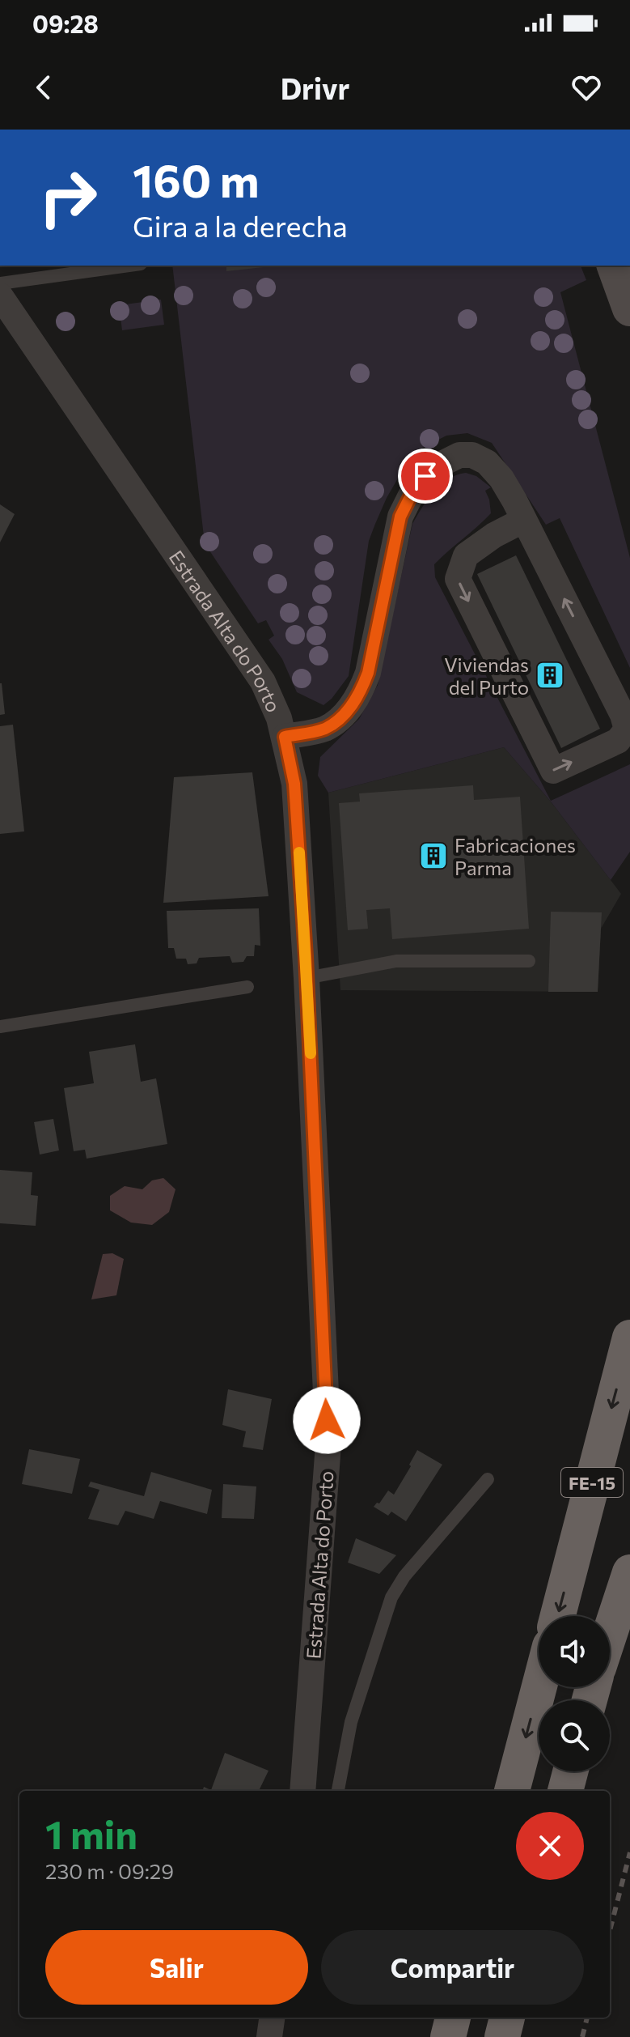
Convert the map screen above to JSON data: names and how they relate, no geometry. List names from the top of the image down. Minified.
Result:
{"streets":{"highway":["FE-15"],"street":["Estrada Alta do Porto"]},"places":{"building":["Viviendas del Purto","Fabricaciones Parma"]},"page":{"status":"09:28","header":"Drivr","turn":["160 m","Gira a la derecha"],"heading":["1 min","230 m · 09:29"],"buttons":["Salir","Compartir"]}}
